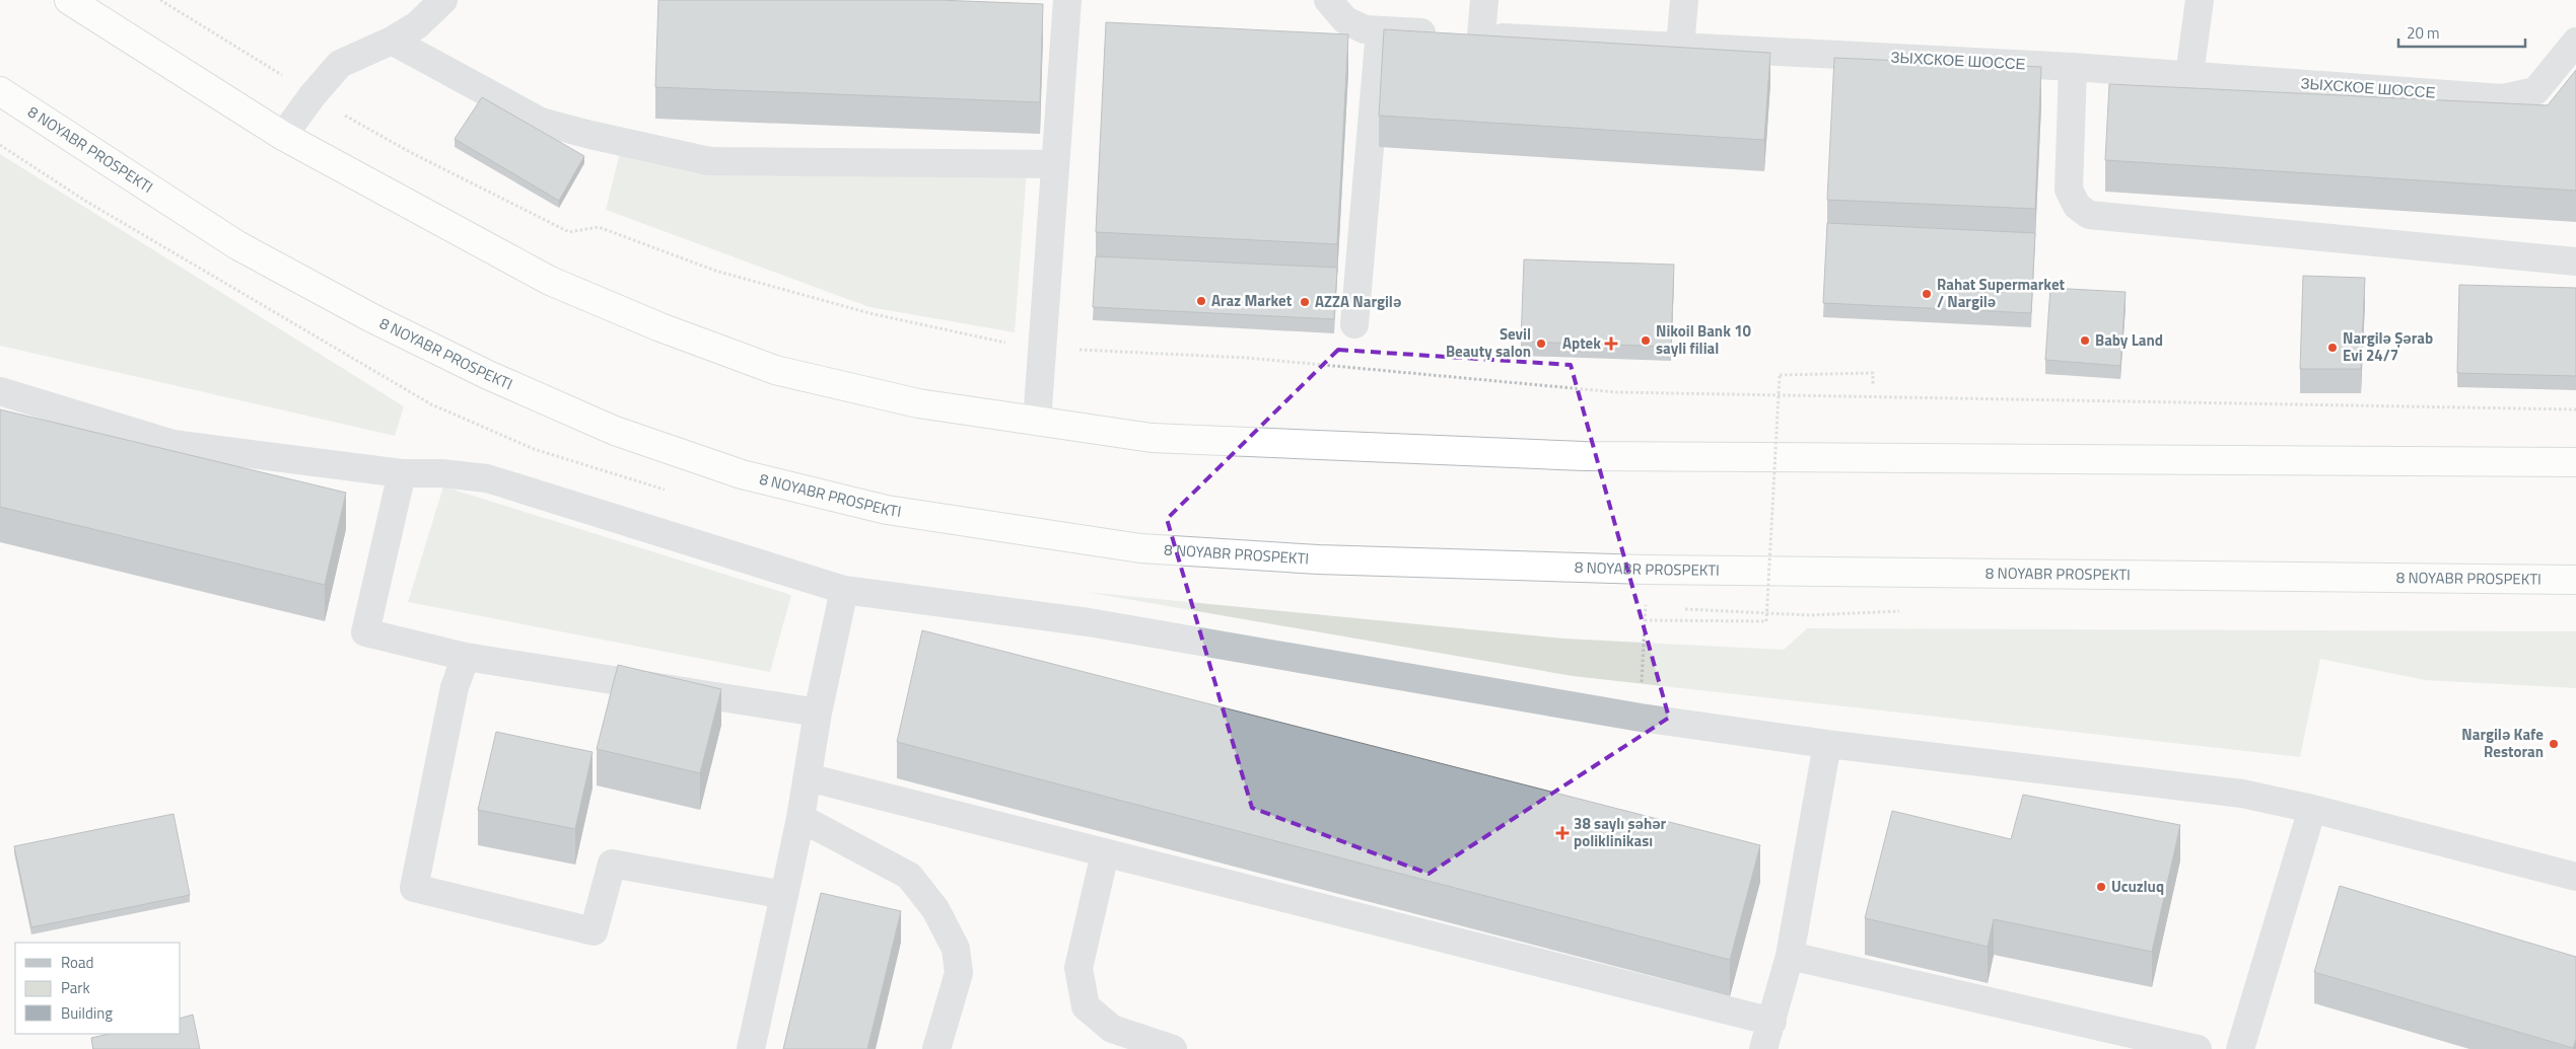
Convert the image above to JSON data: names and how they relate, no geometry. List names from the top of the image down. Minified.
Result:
{"streets":{"highway":["8 NOYABR PROSPEKTI"],"lane":["ЗЫХСКОЕ ШОССЕ"]},"places":{"other":["Rahat Supermarket / Nargilə","Araz Market","AZZA Nargilə","Nikoil Bank 10 sayli filial","Baby Land","Sevil Beauty salon","Nargilə Şərab Evi 24/7","Nargilə Kafe Restoran","Ucuzluq"],"health":["Aptek","38 saylı şəhər poliklinikası"]},"legend":["Road","Park","Building"],"scale_bar":"20 m"}
